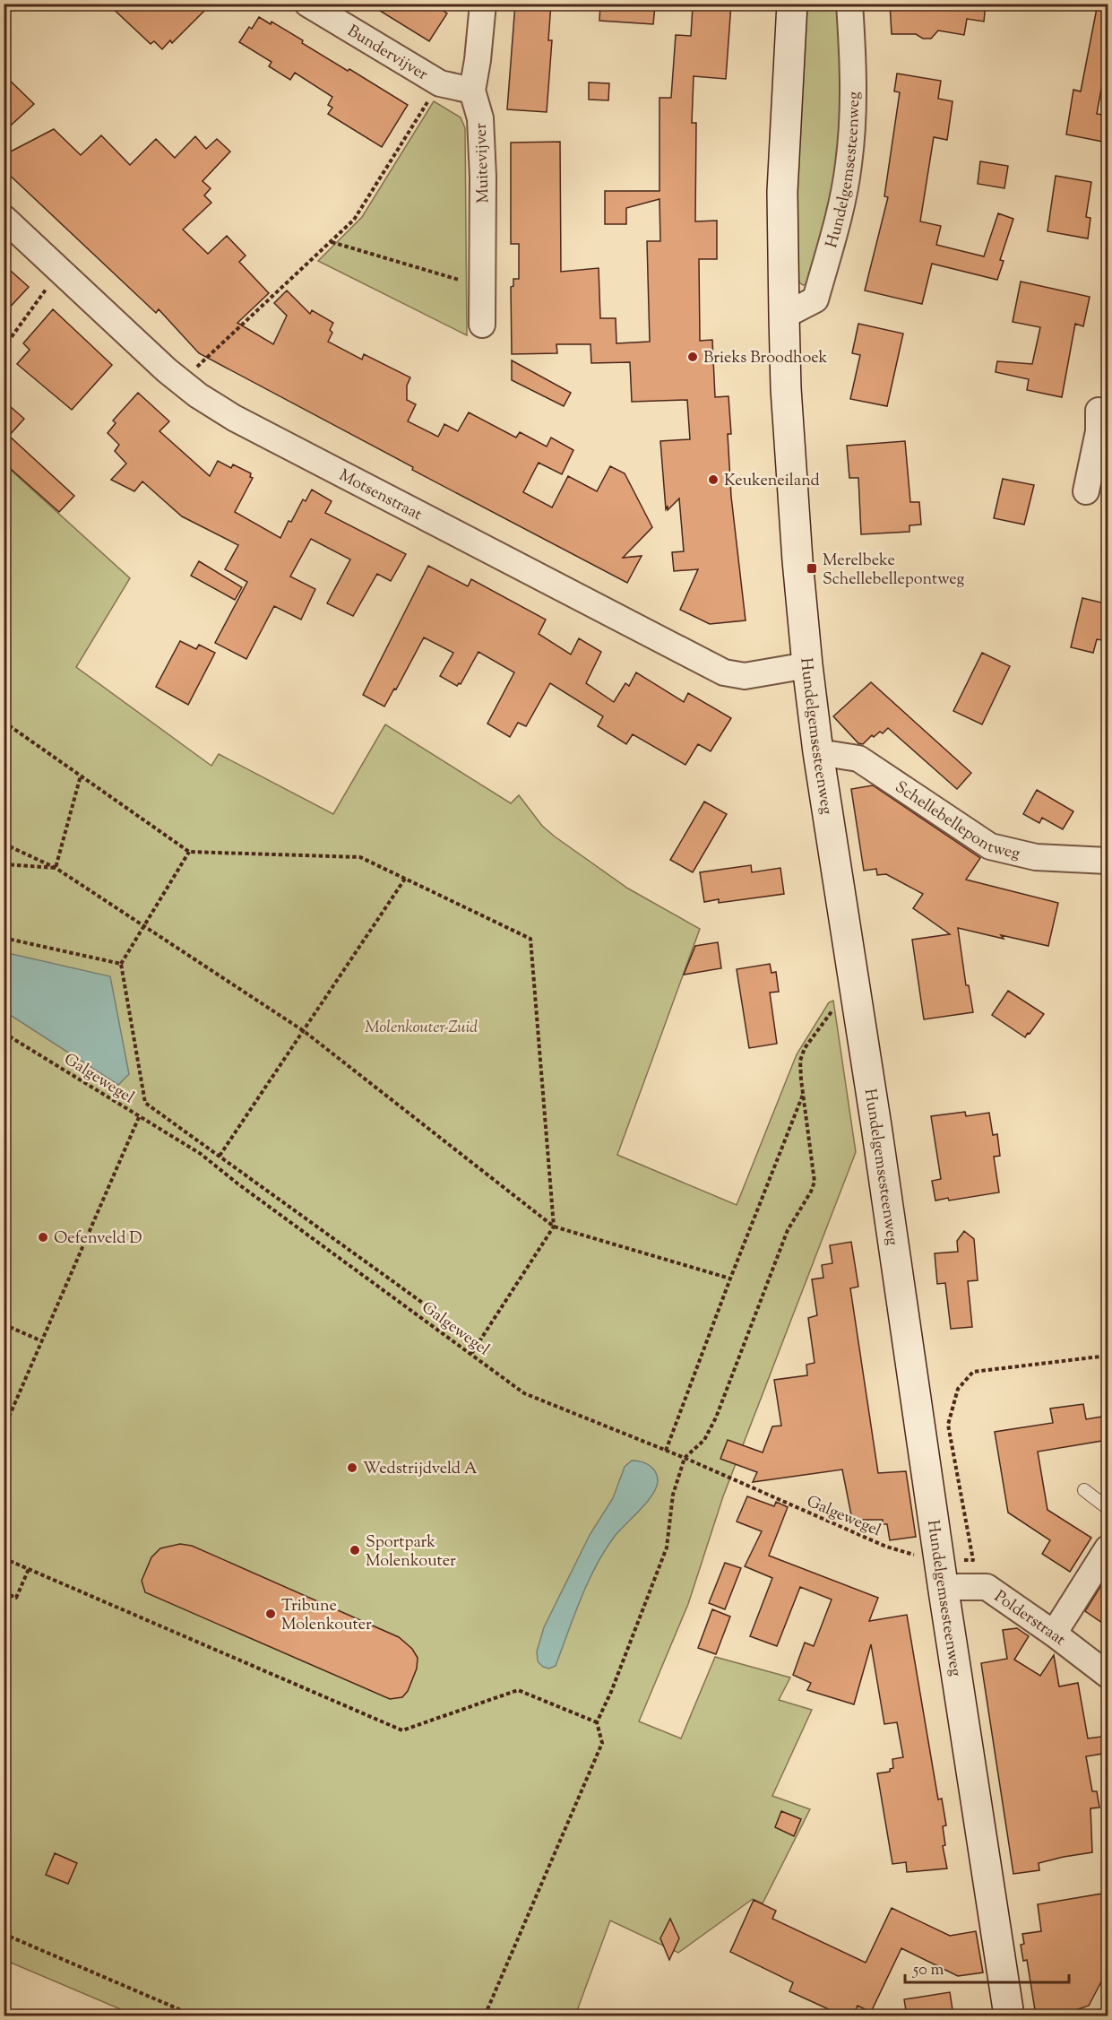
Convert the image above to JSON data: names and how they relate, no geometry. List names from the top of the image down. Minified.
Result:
{"streets":{"main road":["Hundelgemsesteenweg"],"street":["Bundervijver","Muitevijver","Motsenstraat","Schellebellepontweg","Polderstraat"],"path":["Galgewegel"]},"crossings":[["Bundervijver","Muitevijver"],["Hundelgemsesteenweg","Motsenstraat"],["Hundelgemsesteenweg","Schellebellepontweg"],["Hundelgemsesteenweg","Galgewegel"],["Hundelgemsesteenweg","Polderstraat"]],"parks":["Molenkouter-Zuid"],"places":{"other":["Brieks Broodhoek","Keukeneiland","Oefenveld D","Wedstrijdveld A","Sportpark Molenkouter","Tribune Molenkouter"],"transit":["Merelbeke Schellebellepontweg"]},"scale_bar":"50 m"}
